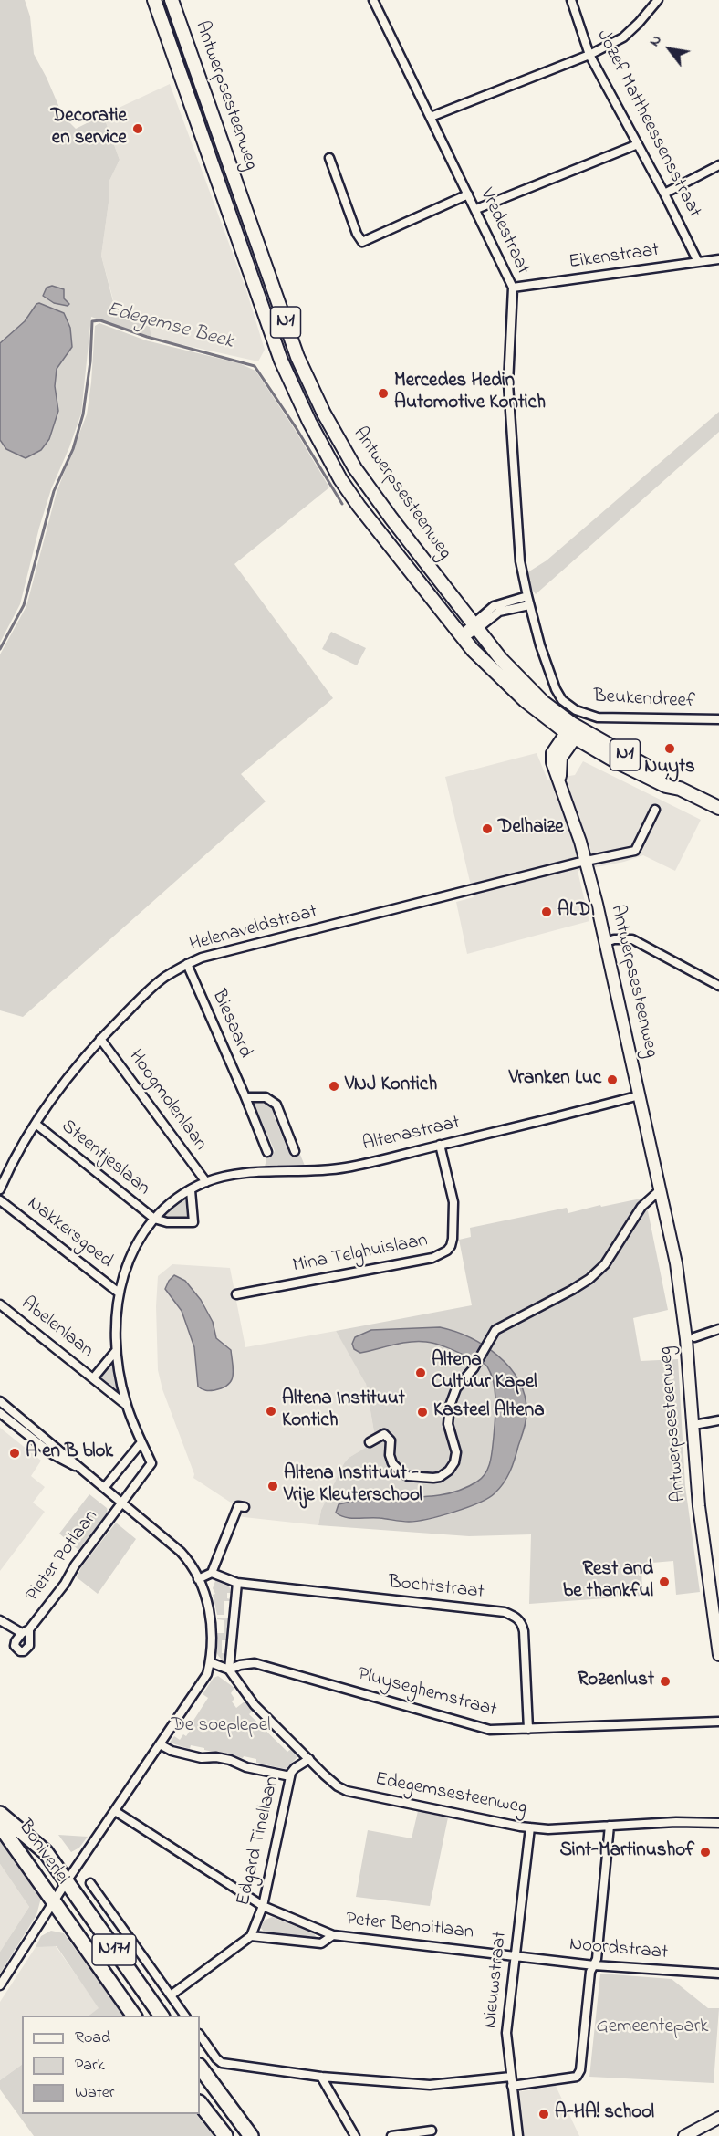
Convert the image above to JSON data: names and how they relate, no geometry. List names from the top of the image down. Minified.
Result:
{"streets":{"highway":["Boniverlei","N171"],"main road":["Antwerpsesteenweg","N1"],"street":["Jozef Mattheessensstraat","Vredestraat","Eikenstraat","Beukendreef","Helenaveldstraat","Biesaard","Hoogmolenlaan","Altenastraat","Steentjeslaan","Nakkersgoed","Mina Telghuislaan","Abelenlaan","Pieter Potlaan","Bochtstraat","Pluyseghemstraat","Edegemsesteenweg","Edgard Tinellaan","Peter Benoitlaan","Noordstraat","Nieuwstraat"]},"crossings":[["Antwerpsesteenweg","N1"],["Antwerpsesteenweg","Helenaveldstraat"],["Antwerpsesteenweg","Altenastraat"],["Jozef Mattheessensstraat","Eikenstraat"],["Vredestraat","Eikenstraat"],["Vredestraat","Beukendreef"],["Helenaveldstraat","Biesaard"],["Helenaveldstraat","Hoogmolenlaan"],["Helenaveldstraat","Steentjeslaan"],["Hoogmolenlaan","Altenastraat"],["Altenastraat","Steentjeslaan"],["Altenastraat","Nakkersgoed"],["Altenastraat","Mina Telghuislaan"],["Altenastraat","Abelenlaan"],["Altenastraat","Pieter Potlaan"],["Bochtstraat","Pluyseghemstraat"],["Pluyseghemstraat","Edegemsesteenweg"],["Edegemsesteenweg","Edgard Tinellaan"],["Edegemsesteenweg","Nieuwstraat"],["Edgard Tinellaan","Peter Benoitlaan"],["Boniverlei","N171"],["Peter Benoitlaan","Noordstraat"],["Peter Benoitlaan","Nieuwstraat"],["Noordstraat","Nieuwstraat"]],"water":["Edegemse Beek"],"parks":["De soeplepel","Gemeentepark"],"places":["Decoratie en service","Mercedes Hedin Automotive Kontich","Nuyts","Delhaize","ALDI","Vranken Luc","VNJ Kontich","Altena Cultuur Kapel","Altena Instituut Kontich","Kasteel Altena","A en B blok","Altena Instituut - Vrije Kleuterschool","Rest and be thankful","Rozenlust","Sint-Martinushof","A-HA! school"],"legend":["Road","Park","Water"],"north":"top left"}
